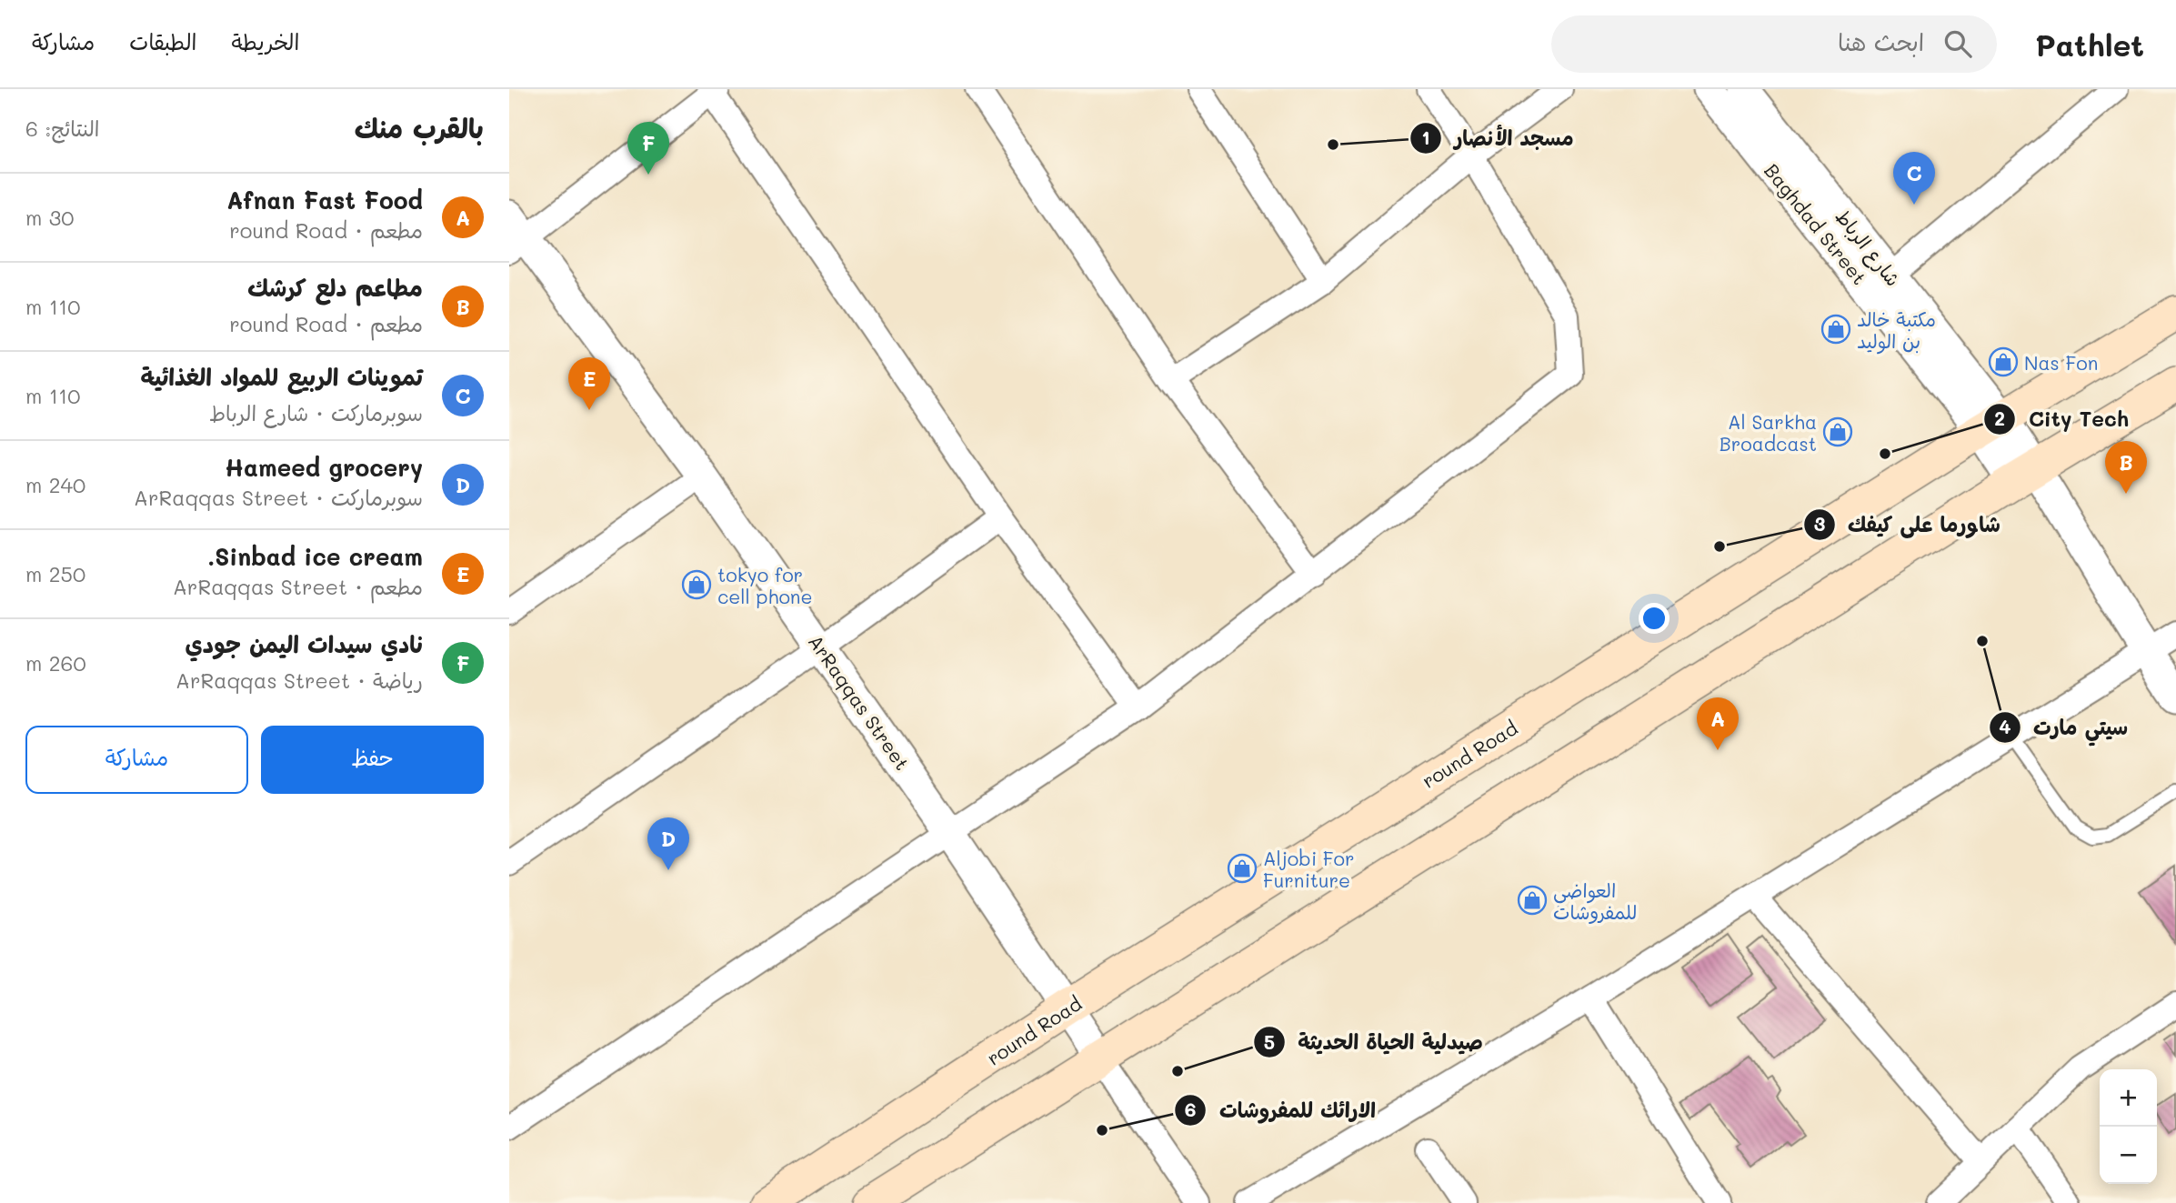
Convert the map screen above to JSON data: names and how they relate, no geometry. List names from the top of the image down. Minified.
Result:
{"streets":{"main road":["round Road"],"street":["Baghdad Street","شارع الرباط","ArRaqqas Street"]},"crossings":[["Baghdad Street","شارع الرباط"],["Baghdad Street","round Road"],["شارع الرباط","round Road"],["ArRaqqas Street","round Road"]],"places":{"other":["مسجد الأنصار","City Tech","شاورما على كيفك","سيتي مارت","صيدلية الحياة الحديثة","الارائك للمفروشات"],"shop":["مكتبة خالد بن الوليد","Nas Fon","Al Sarkha Broadcast","tokyo for cell phone","Aljobi For Furniture","العواضي للمفروشات"]},"page":{"header":"Pathlet","search":"ابحث هنا","nav":["الخريطة","الطبقات","مشاركة"],"heading":["بالقرب منك","النتائج: 6"],"pins":["F","C","E","B","A","D"],"list":[{"mark":"A","name":"Afnan Fast Food","note":"مطعم · round Road","value":"30 m"},{"mark":"B","name":"مطاعم دلع كرشك","note":"مطعم · round Road","value":"110 m"},{"mark":"C","name":"تموينات الربيع للمواد الغذائية","note":"سوبرماركت · شارع الرباط","value":"110 m"},{"mark":"D","name":"Hameed grocery","note":"سوبرماركت · ArRaqqas Street","value":"240 m"},{"mark":"E","name":"Sinbad ice cream.","note":"مطعم · ArRaqqas Street","value":"250 m"},{"mark":"F","name":"نادي سيدات اليمن جودي","note":"رياضة · ArRaqqas Street","value":"260 m"}],"buttons":["حفظ","مشاركة"],"map_buttons":["+","−"]}}
